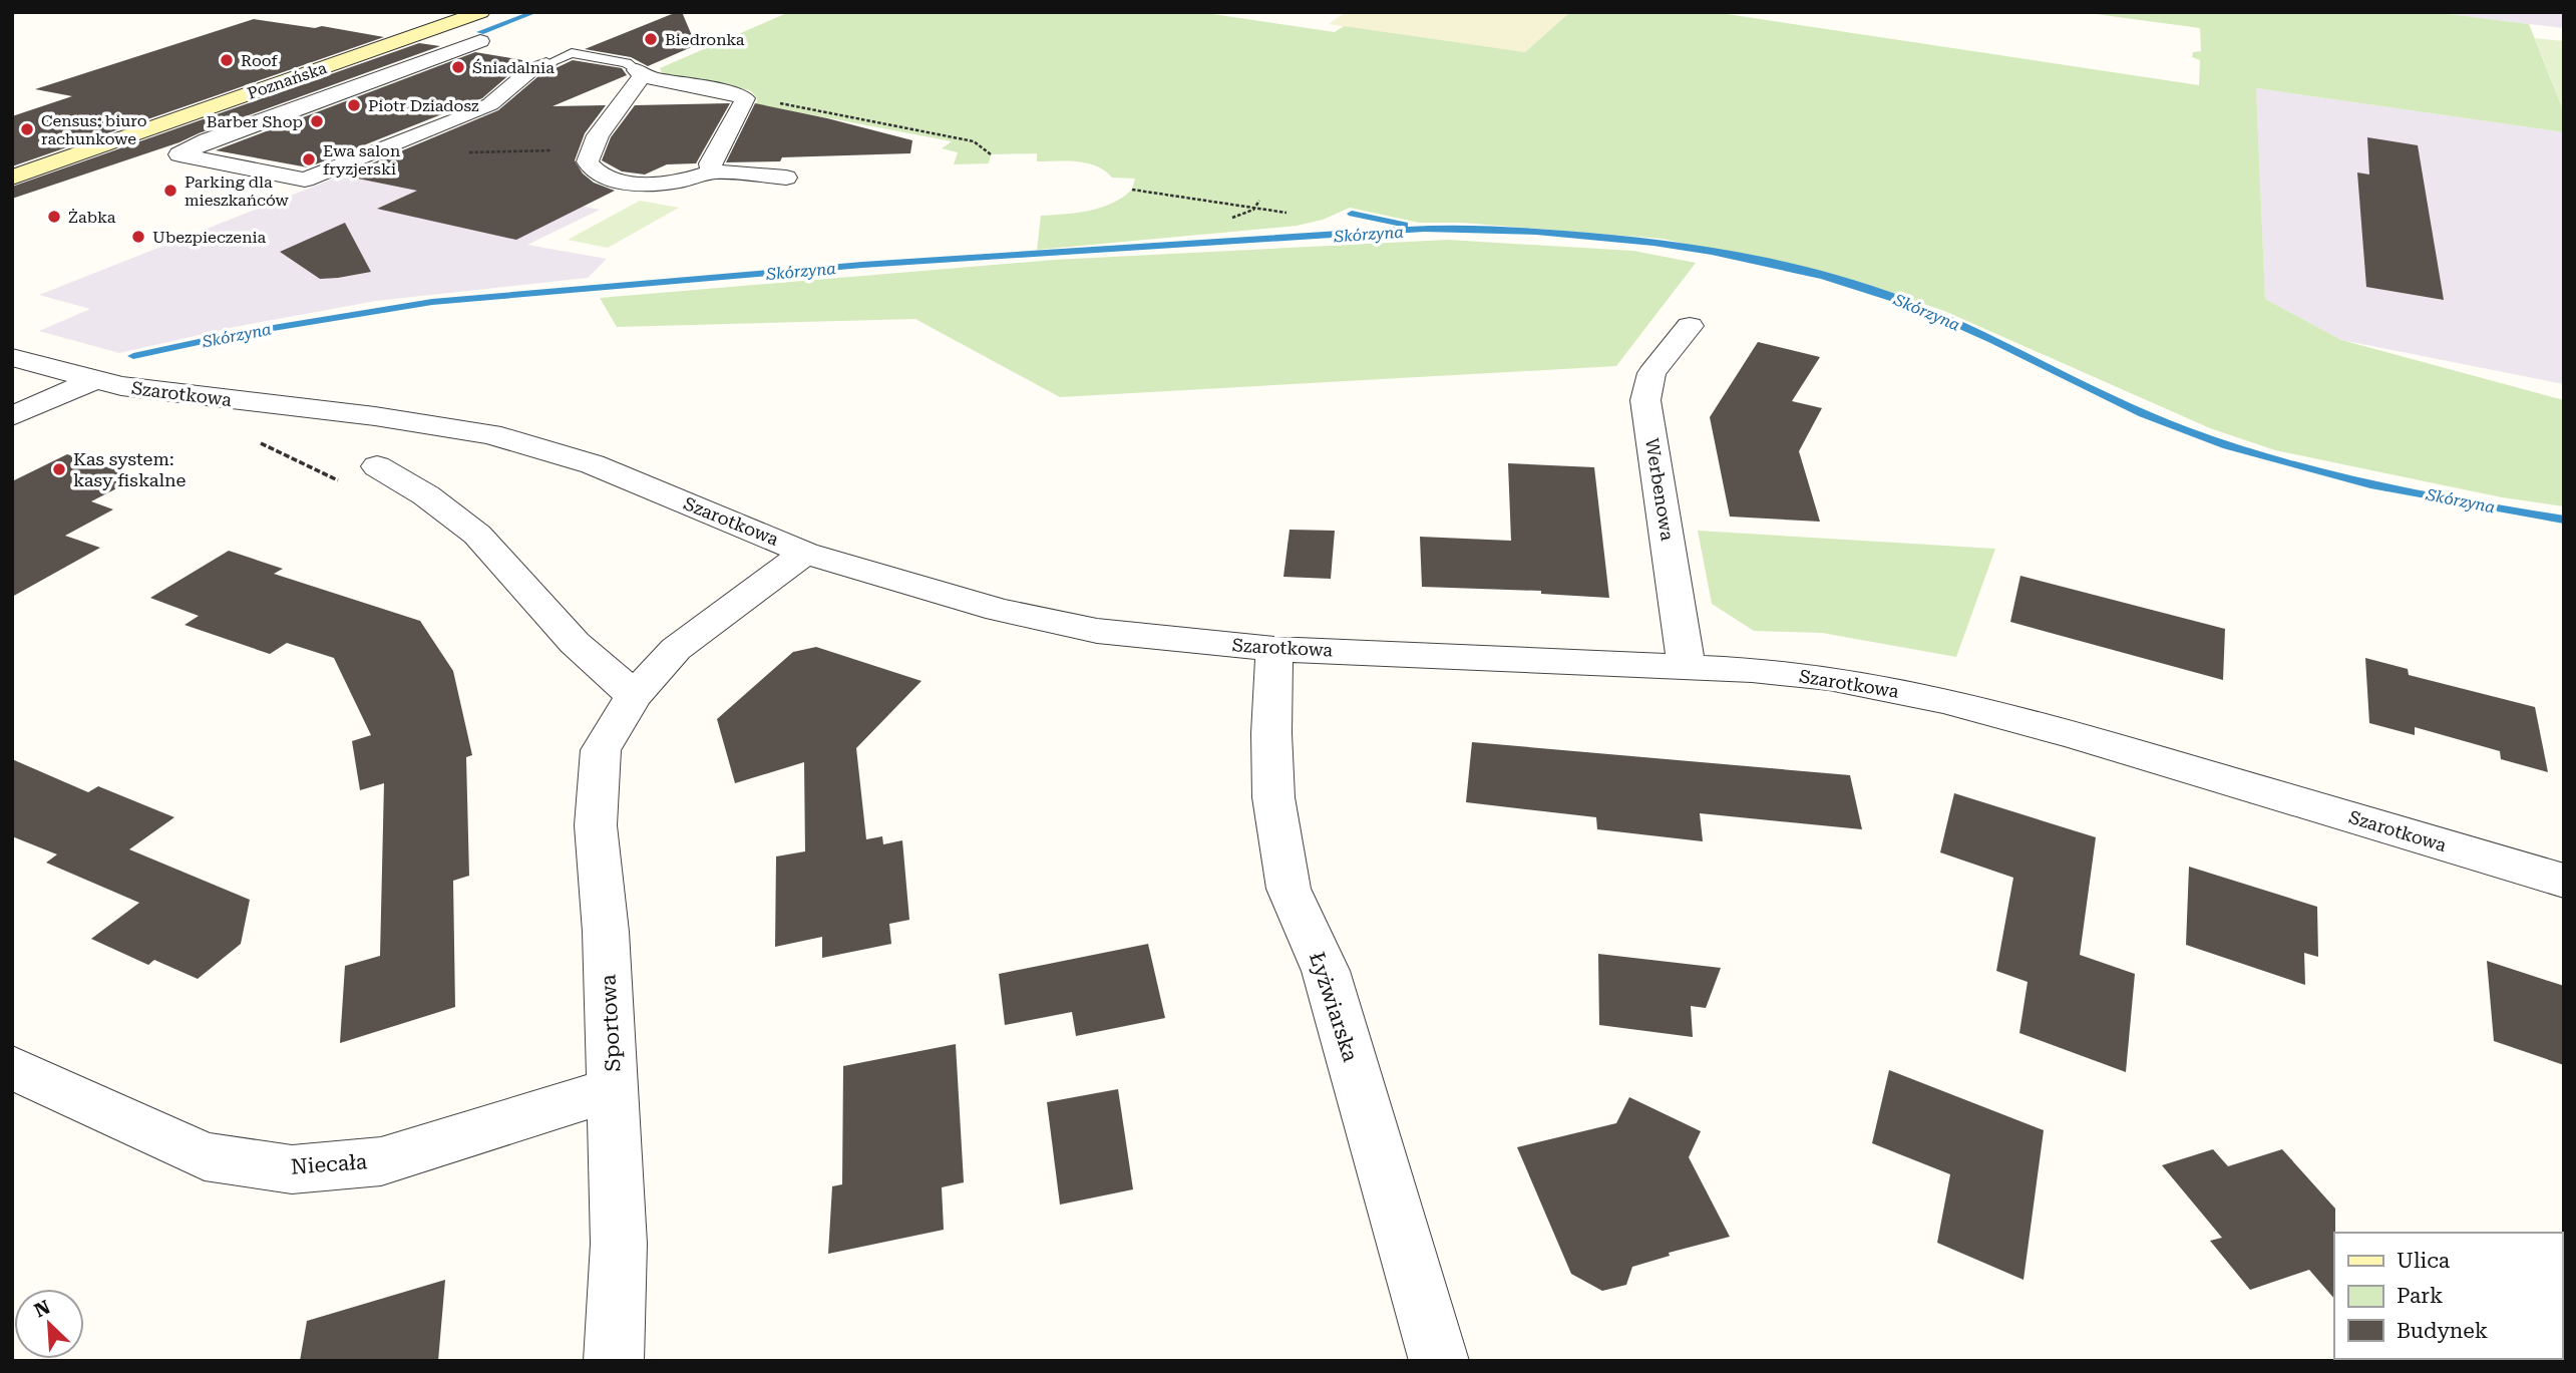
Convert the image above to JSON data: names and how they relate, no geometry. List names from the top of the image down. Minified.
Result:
{"streets":{"street":["Poznańska","Szarotkowa","Werbenowa","Łyżwiarska","Sportowa","Niecała"]},"crossings":[["Szarotkowa","Werbenowa"],["Szarotkowa","Łyżwiarska"],["Szarotkowa","Sportowa"],["Sportowa","Niecała"]],"water":["Skórzyna"],"places":["Biedronka","Roof","Śniadalnia","Piotr Dziadosz","Barber Shop","Census: biuro rachunkowe","Ewa salon fryzjerski","Parking dla mieszkańców","Żabka","Ubezpieczenia","Kas system: kasy fiskalne"],"legend":["Ulica","Park","Budynek"],"north":"top left"}
